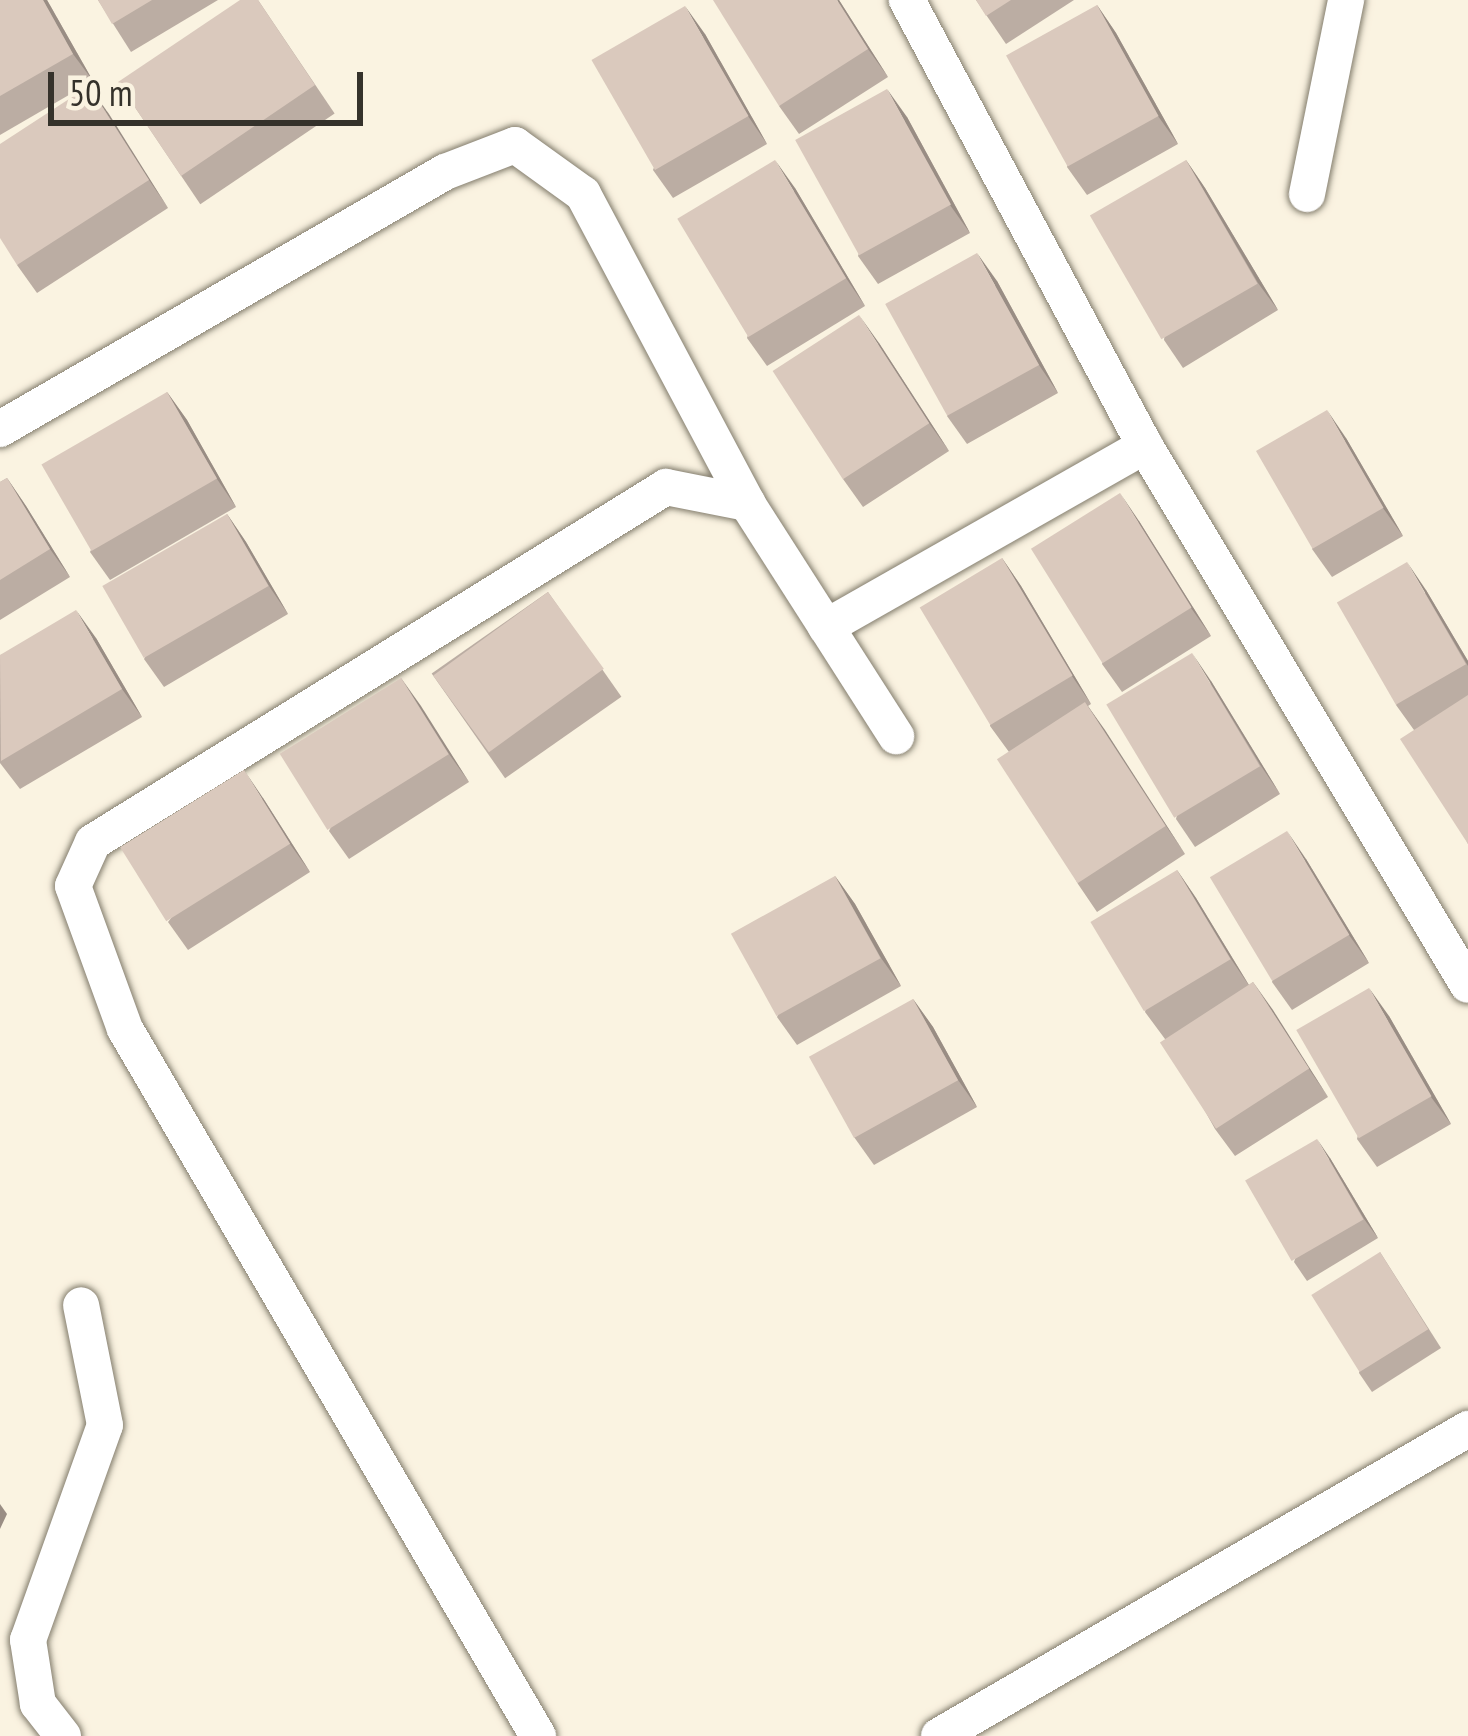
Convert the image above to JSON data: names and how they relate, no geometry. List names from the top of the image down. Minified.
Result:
{"scale_bar":"50 m"}
